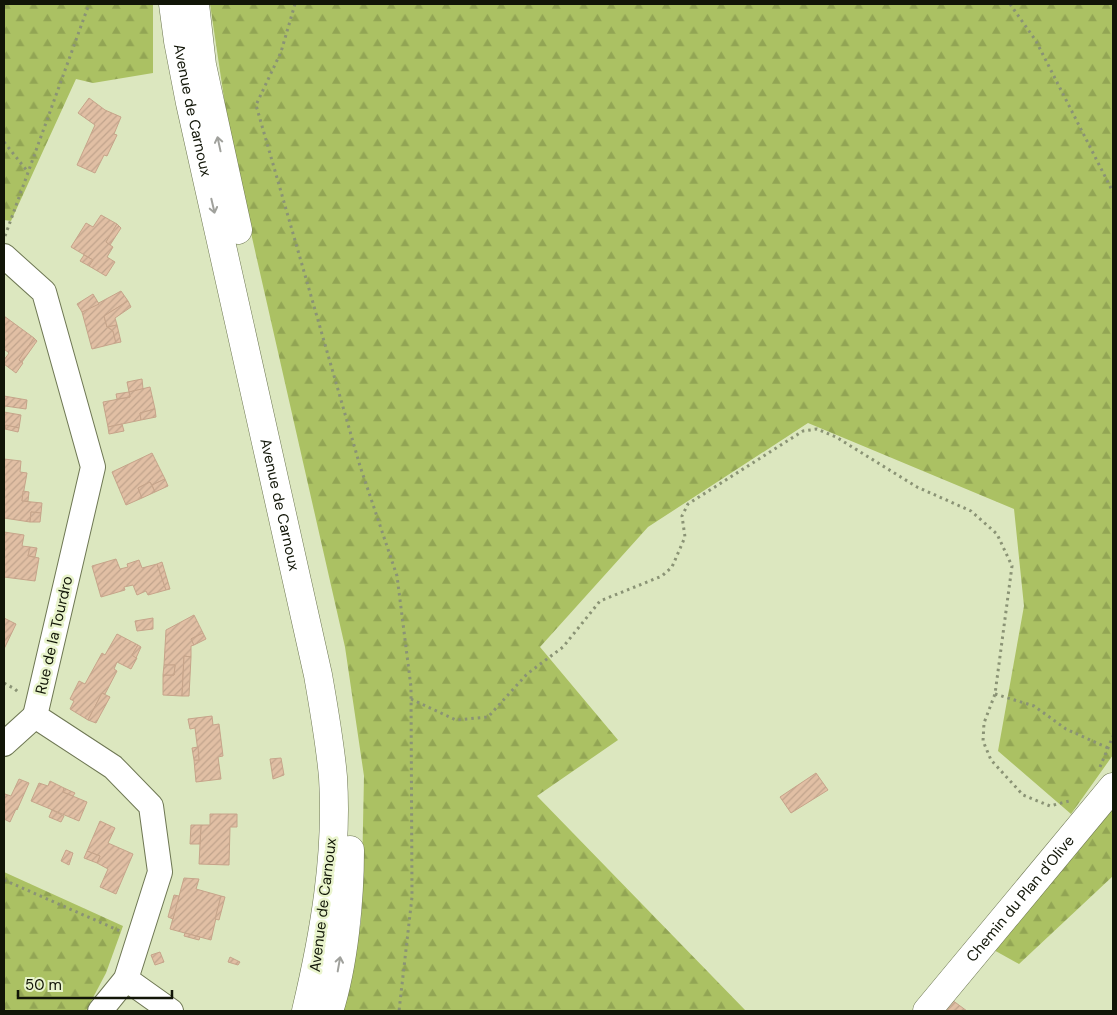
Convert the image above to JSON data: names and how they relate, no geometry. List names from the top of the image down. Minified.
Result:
{"streets":{"main road":["Avenue de Carnoux","Chemin du Plan d'Olive"],"street":["Rue de la Tourdro"]},"scale_bar":"50 m"}
